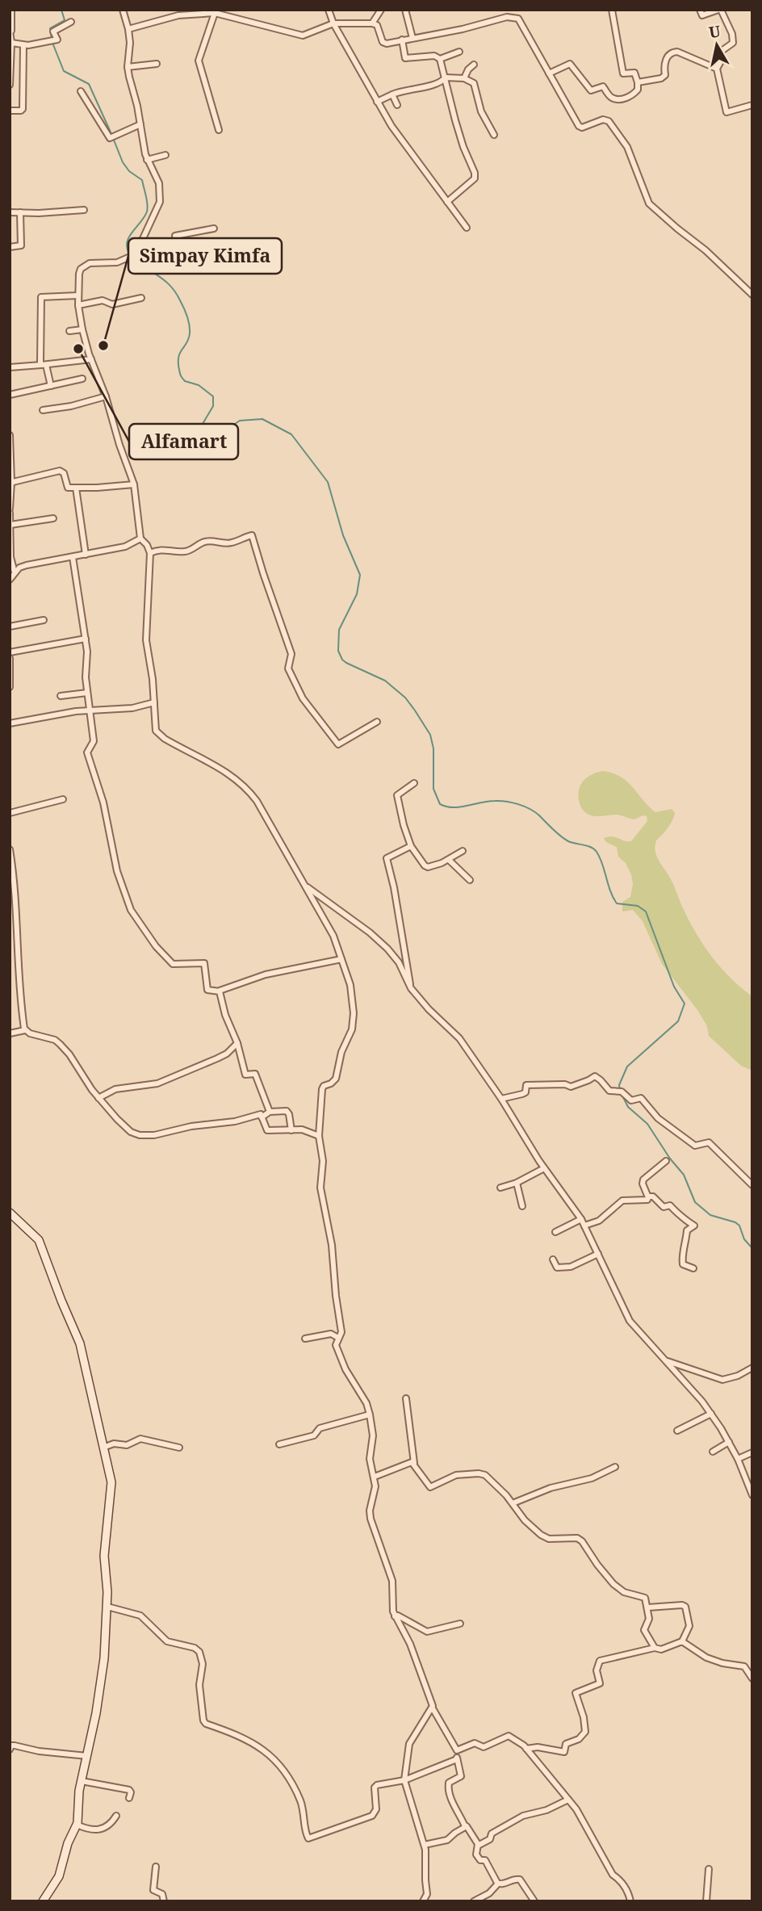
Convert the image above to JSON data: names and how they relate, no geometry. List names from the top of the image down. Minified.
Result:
{"places":["Simpay Kimfa","Alfamart"],"north":"top"}
